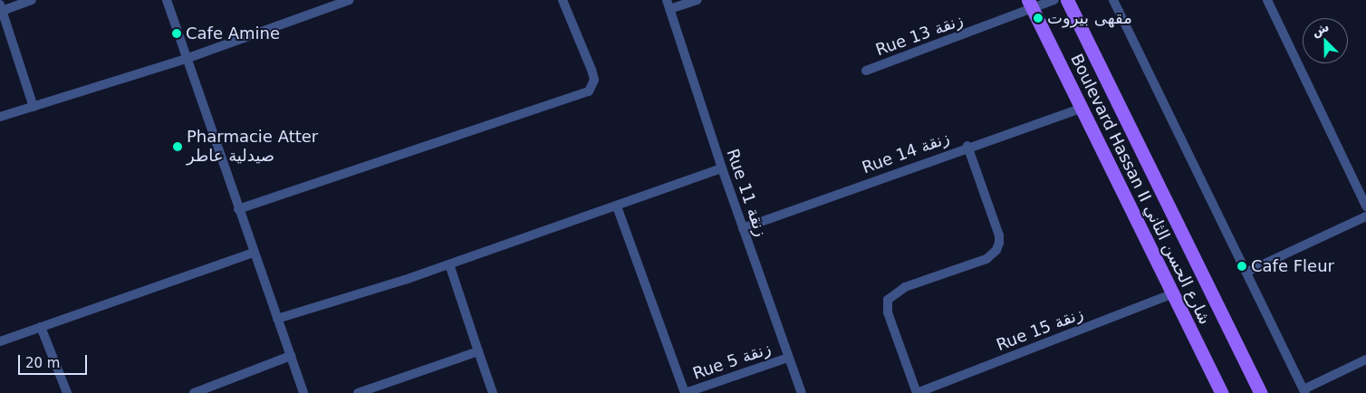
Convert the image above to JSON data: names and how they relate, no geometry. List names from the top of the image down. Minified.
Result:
{"streets":{"main road":["Boulevard Hassan II شارع الحسن الثاني"],"street":["Rue 13 زنقة","Rue 14 زنقة","Rue 11 زنقة","Rue 15 زنقة","Rue 5 زنقة"]},"crossings":[["Rue 13 زنقة","Boulevard Hassan II شارع الحسن الثاني"],["Rue 14 زنقة","Boulevard Hassan II شارع الحسن الثاني"],["Rue 14 زنقة","Rue 11 زنقة"],["Boulevard Hassan II شارع الحسن الثاني","Rue 15 زنقة"],["Rue 11 زنقة","Rue 5 زنقة"]],"places":["مقهى بيروت","Cafe Amine","Pharmacie Atter صيدلية عاطر","Cafe Fleur"],"scale_bar":"20 m","north":"top left"}
